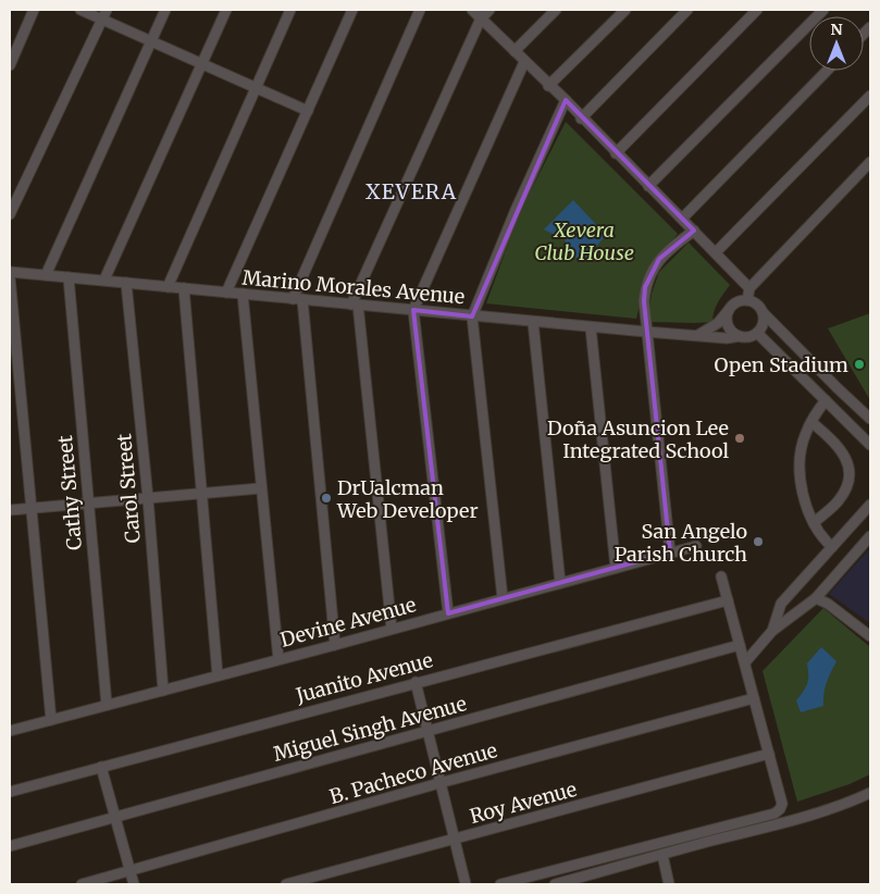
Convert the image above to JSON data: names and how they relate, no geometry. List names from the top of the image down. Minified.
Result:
{"streets":{"street":["Marino Morales Avenue","Carol Street","Cathy Street","Devine Avenue","Juanito Avenue","Miguel Singh Avenue","B. Pacheco Avenue","Roy Avenue"]},"crossings":[["Marino Morales Avenue","Carol Street"],["Marino Morales Avenue","Cathy Street"],["Carol Street","Devine Avenue"],["Cathy Street","Devine Avenue"]],"districts":["XEVERA"],"parks":["Xevera Club House"],"places":["Open Stadium","Doña Asuncion Lee Integrated School","DrUalcman Web Developer","San Angelo Parish Church"],"north":"top"}
